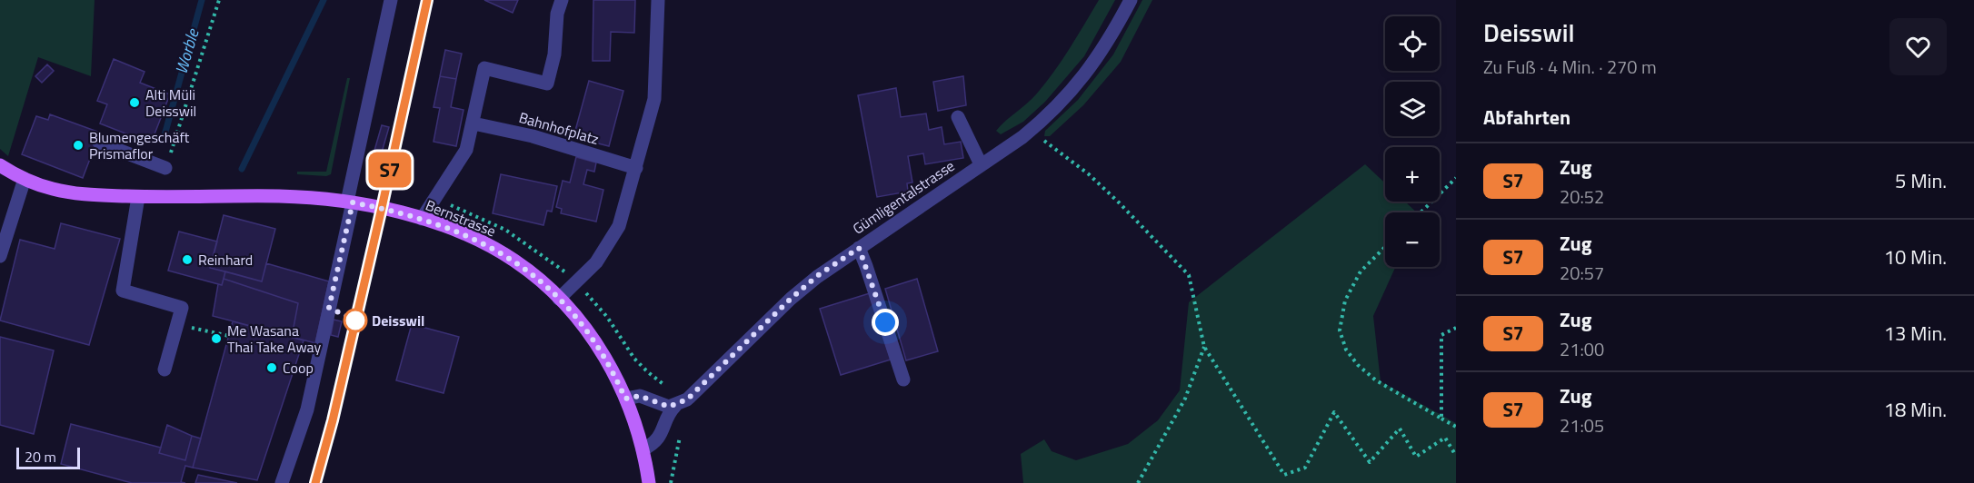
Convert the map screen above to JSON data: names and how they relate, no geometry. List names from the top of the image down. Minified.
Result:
{"streets":{"main road":["Bernstrasse"],"street":["Bahnhofplatz","Gümligentalstrasse"]},"crossings":[["Gümligentalstrasse","Bernstrasse"]],"water":["Worble"],"places":["Alti Müli Deisswil","Blumengeschäft Prismaflor","Reinhard","Deisswil","Me Wasana Thai Take Away","Coop"],"scale_bar":"20 m","page":{"on_map":"S7","heading":[["Deisswil","Zu Fuß · 4 Min. · 270 m"],"Abfahrten"],"map_buttons":["+","−"],"list":[{"mark":"S7","name":"Zug","note":"20:52","value":"5 Min."},{"mark":"S7","name":"Zug","note":"20:57","value":"10 Min."},{"mark":"S7","name":"Zug","note":"21:00","value":"13 Min."},{"mark":"S7","name":"Zug","note":"21:05","value":"18 Min."}],"scale":"20 m"}}
